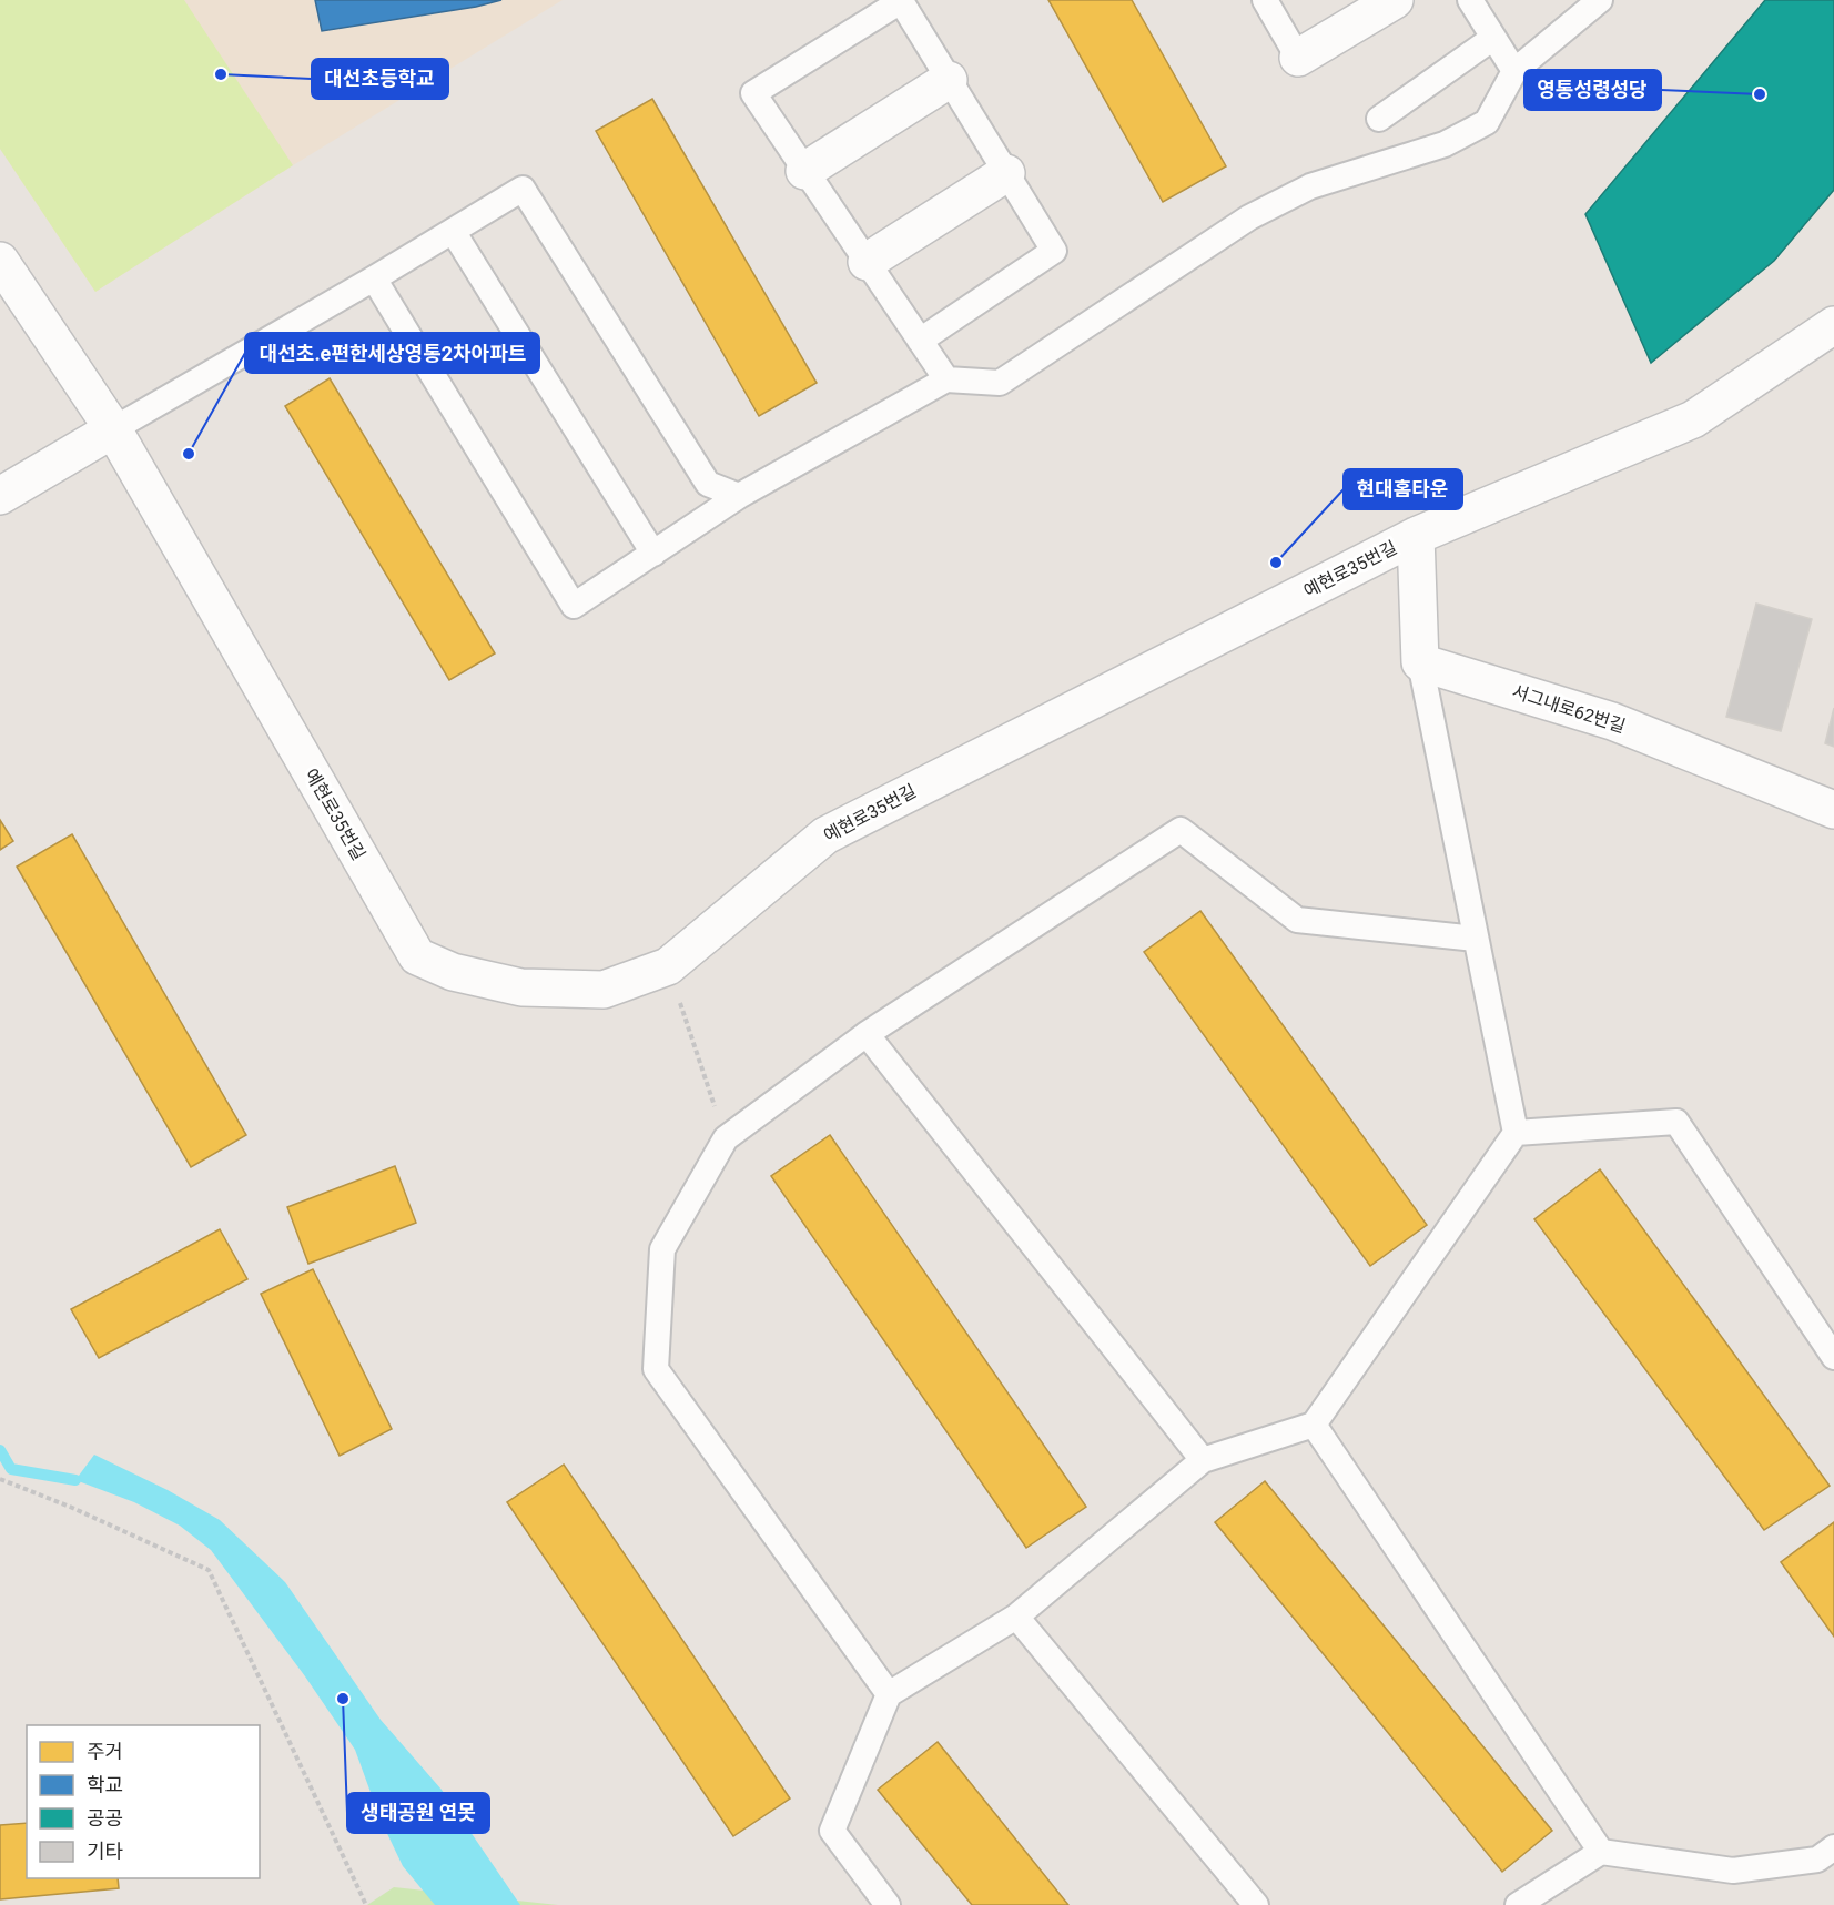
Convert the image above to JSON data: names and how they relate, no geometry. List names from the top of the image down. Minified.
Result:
{"streets":{"street":["예현로35번길","서그내로62번길"]},"places":["대선초등학교","영통성령성당","대선초.e편한세상영통2차아파트","현대홈타운","생태공원 연못"],"legend":["주거","학교","공공","기타"]}
